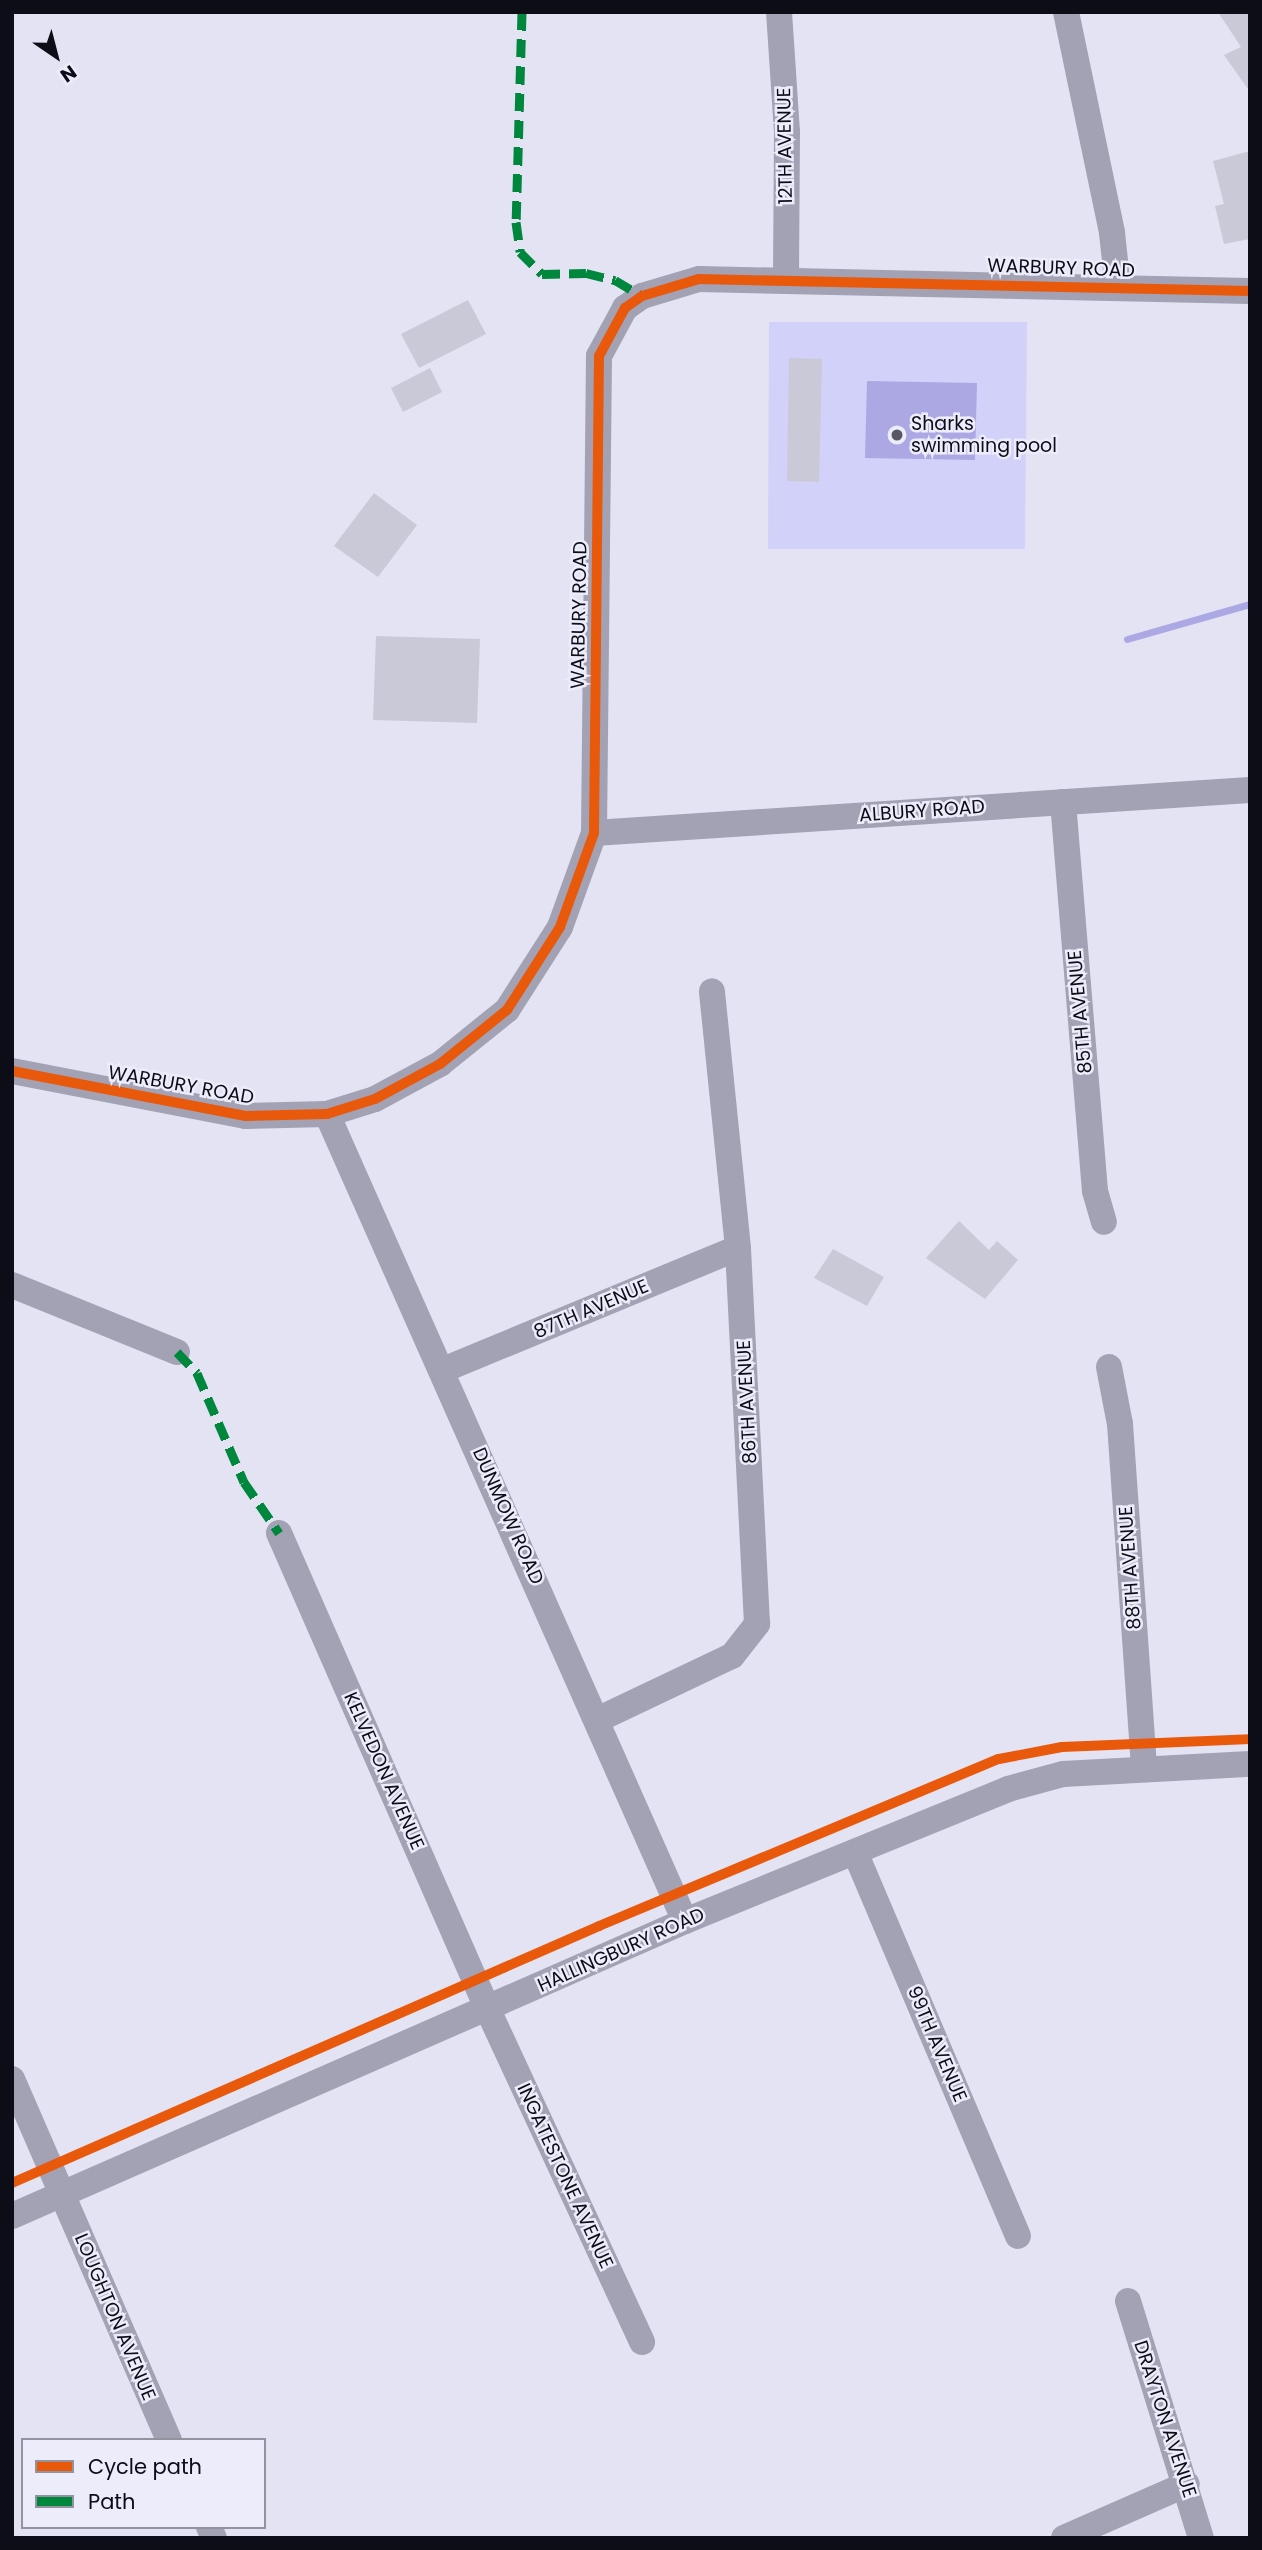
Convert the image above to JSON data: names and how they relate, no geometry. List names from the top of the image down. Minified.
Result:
{"streets":{"street":["12TH AVENUE","WARBURY ROAD","ALBURY ROAD","85TH AVENUE","87TH AVENUE","86TH AVENUE","DUNMOW ROAD","88TH AVENUE","KELVEDON AVENUE","HALLINGBURY ROAD","99TH AVENUE","INGATESTONE AVENUE","LOUGHTON AVENUE","DRAYTON AVENUE"]},"crossings":[["12TH AVENUE","WARBURY ROAD"],["WARBURY ROAD","ALBURY ROAD"],["WARBURY ROAD","DUNMOW ROAD"],["ALBURY ROAD","85TH AVENUE"],["87TH AVENUE","86TH AVENUE"],["87TH AVENUE","DUNMOW ROAD"],["86TH AVENUE","DUNMOW ROAD"],["DUNMOW ROAD","HALLINGBURY ROAD"],["88TH AVENUE","HALLINGBURY ROAD"],["KELVEDON AVENUE","HALLINGBURY ROAD"],["KELVEDON AVENUE","INGATESTONE AVENUE"],["HALLINGBURY ROAD","99TH AVENUE"],["HALLINGBURY ROAD","INGATESTONE AVENUE"],["HALLINGBURY ROAD","LOUGHTON AVENUE"]],"places":["Sharks swimming pool"],"legend":["Cycle path","Path"],"north":"bottom right"}
